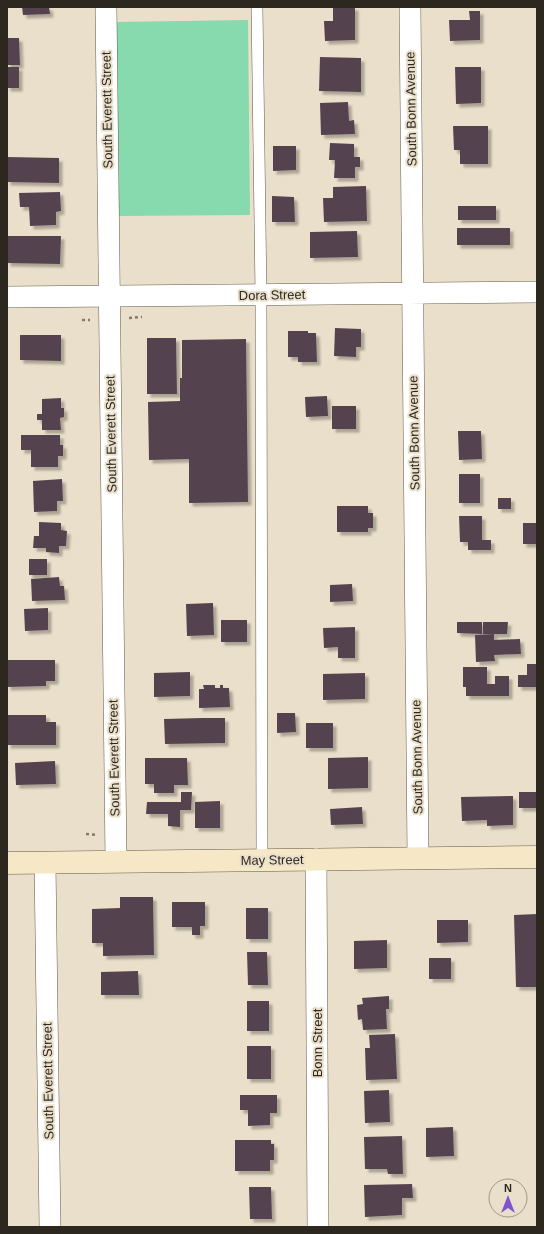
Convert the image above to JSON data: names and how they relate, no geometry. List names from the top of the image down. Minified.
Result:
{"streets":{"street":["South Bonn Avenue","South Everett Street","Dora Street","May Street","Bonn Street"]},"crossings":[["South Bonn Avenue","Dora Street"],["South Bonn Avenue","May Street"],["South Everett Street","Dora Street"],["South Everett Street","May Street"],["May Street","Bonn Street"]],"north":"top"}
